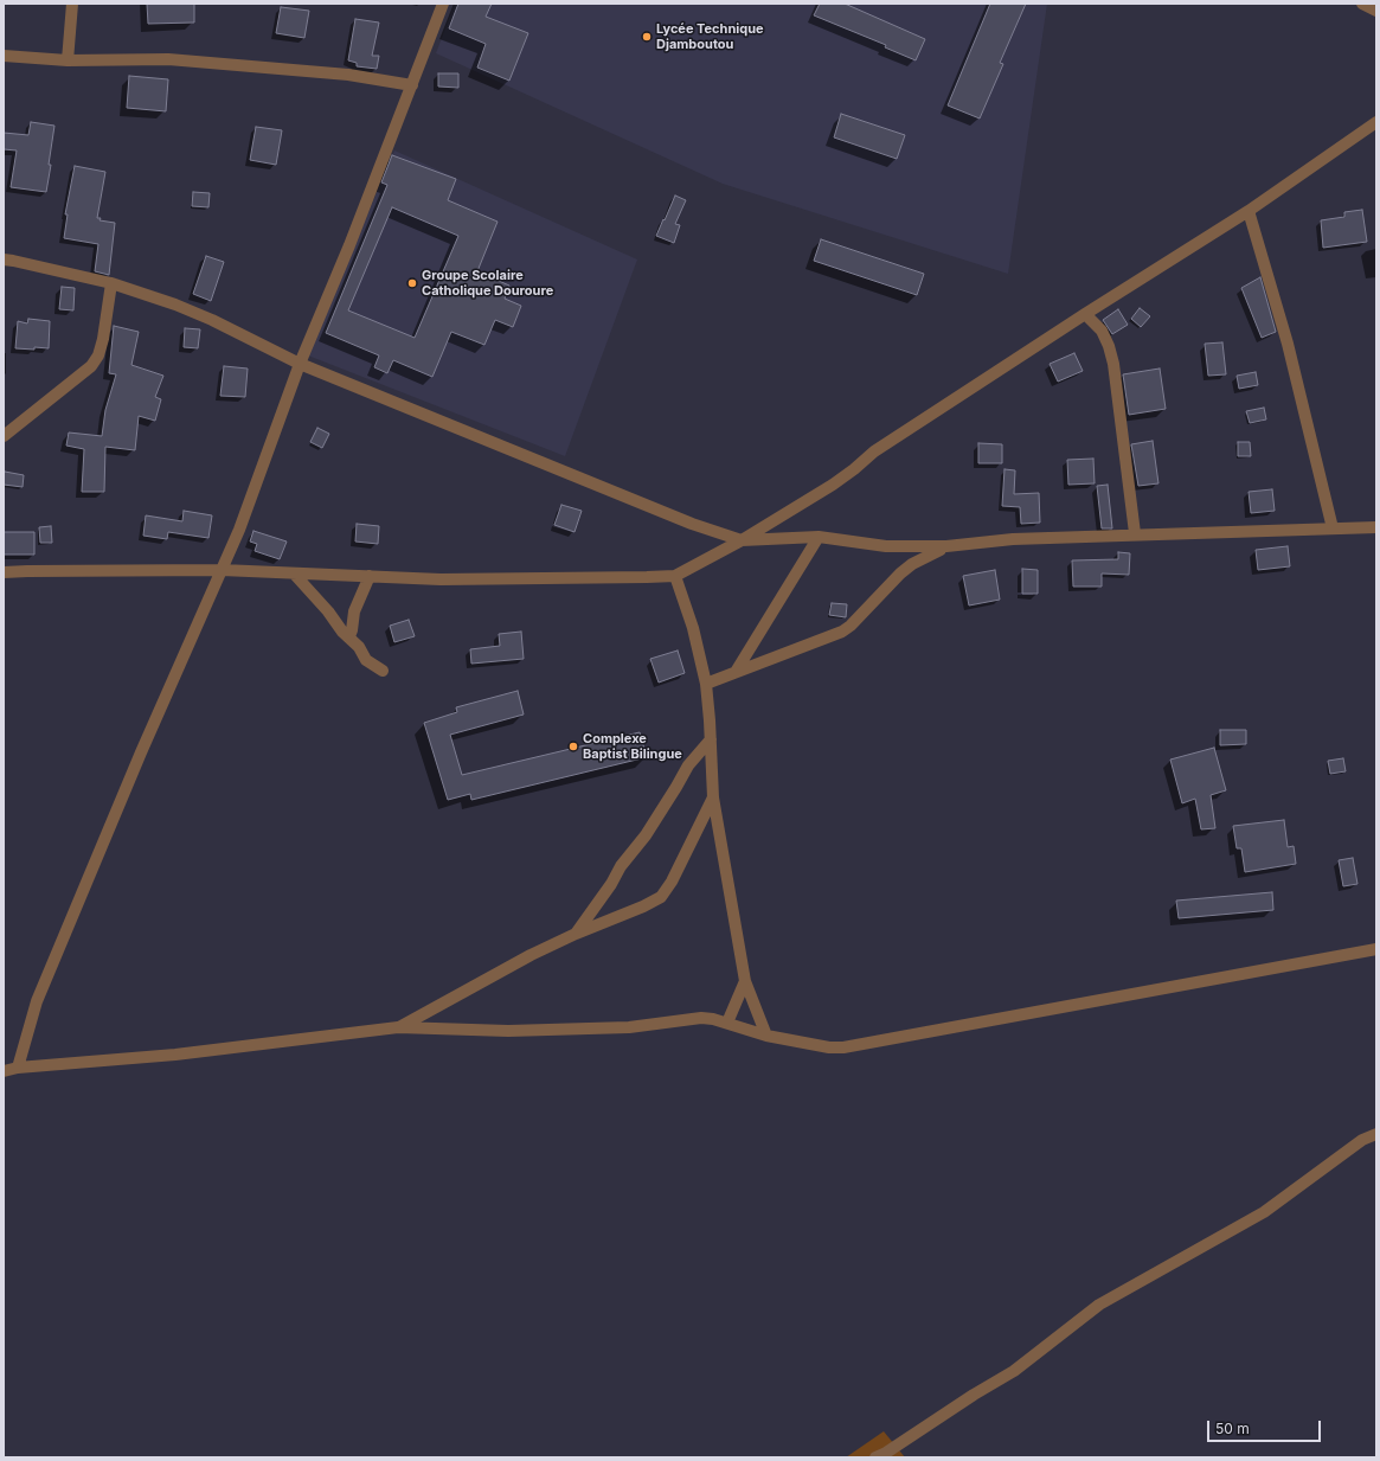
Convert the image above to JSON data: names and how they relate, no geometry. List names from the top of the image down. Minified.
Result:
{"places":["Lycée Technique Djamboutou","Groupe Scolaire Catholique Douroure","Complexe Baptist Bilingue"],"scale_bar":"50 m"}
